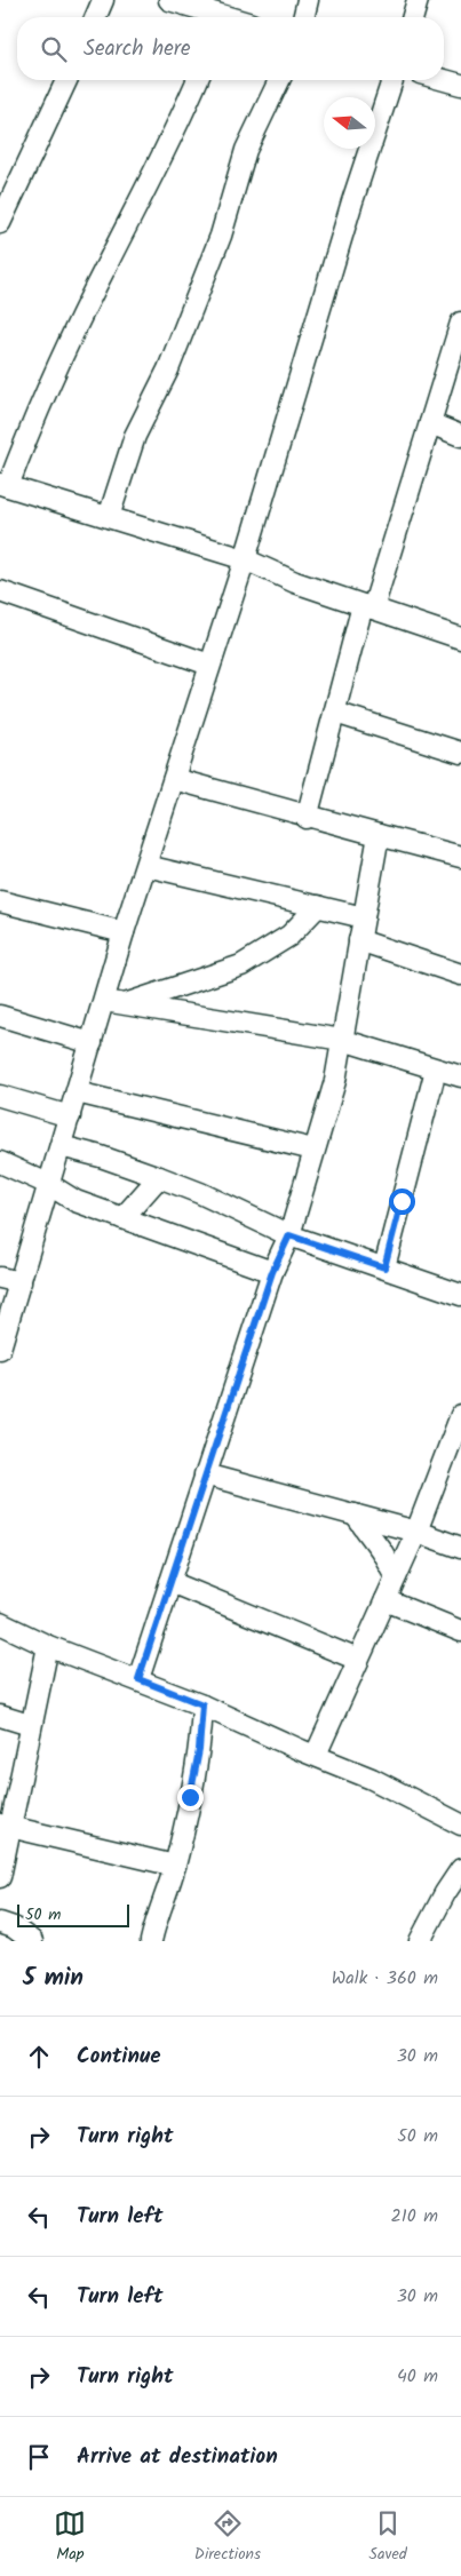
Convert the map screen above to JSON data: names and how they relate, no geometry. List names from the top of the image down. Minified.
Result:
{"scale_bar":"50 m","north":"left","page":{"search":"Search here","scale":"50 m","heading":["5 min","Walk · 360 m"],"list":[["Continue","30 m"],["Turn right","50 m"],["Turn left","210 m"],["Turn left","30 m"],["Turn right","40 m"],"Arrive at destination"],"nav":["Map","Directions","Saved"]}}
